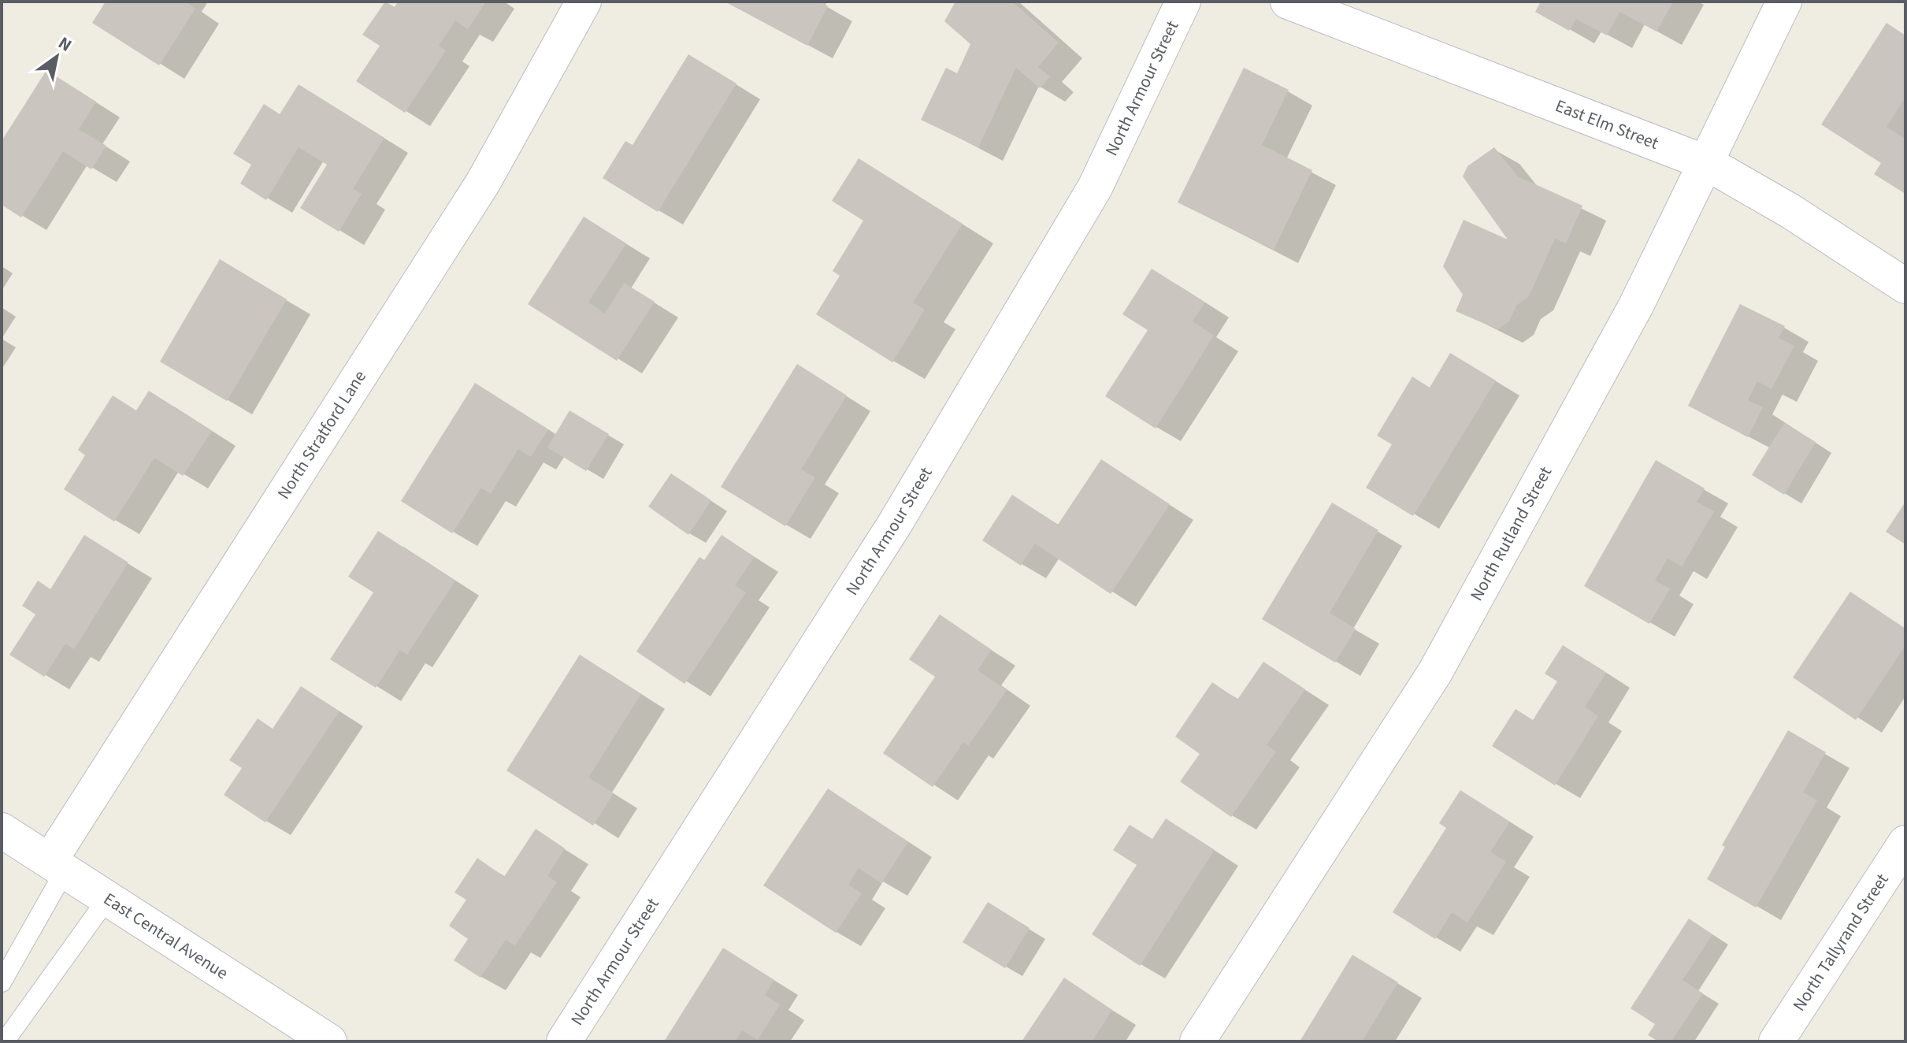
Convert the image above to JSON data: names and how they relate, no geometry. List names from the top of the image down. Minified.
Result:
{"streets":{"street":["North Armour Street","East Elm Street","North Stratford Lane","North Rutland Street","East Central Avenue","North Tallyrand Street"]},"crossings":[["East Elm Street","North Rutland Street"],["North Stratford Lane","East Central Avenue"]],"north":"top right"}
